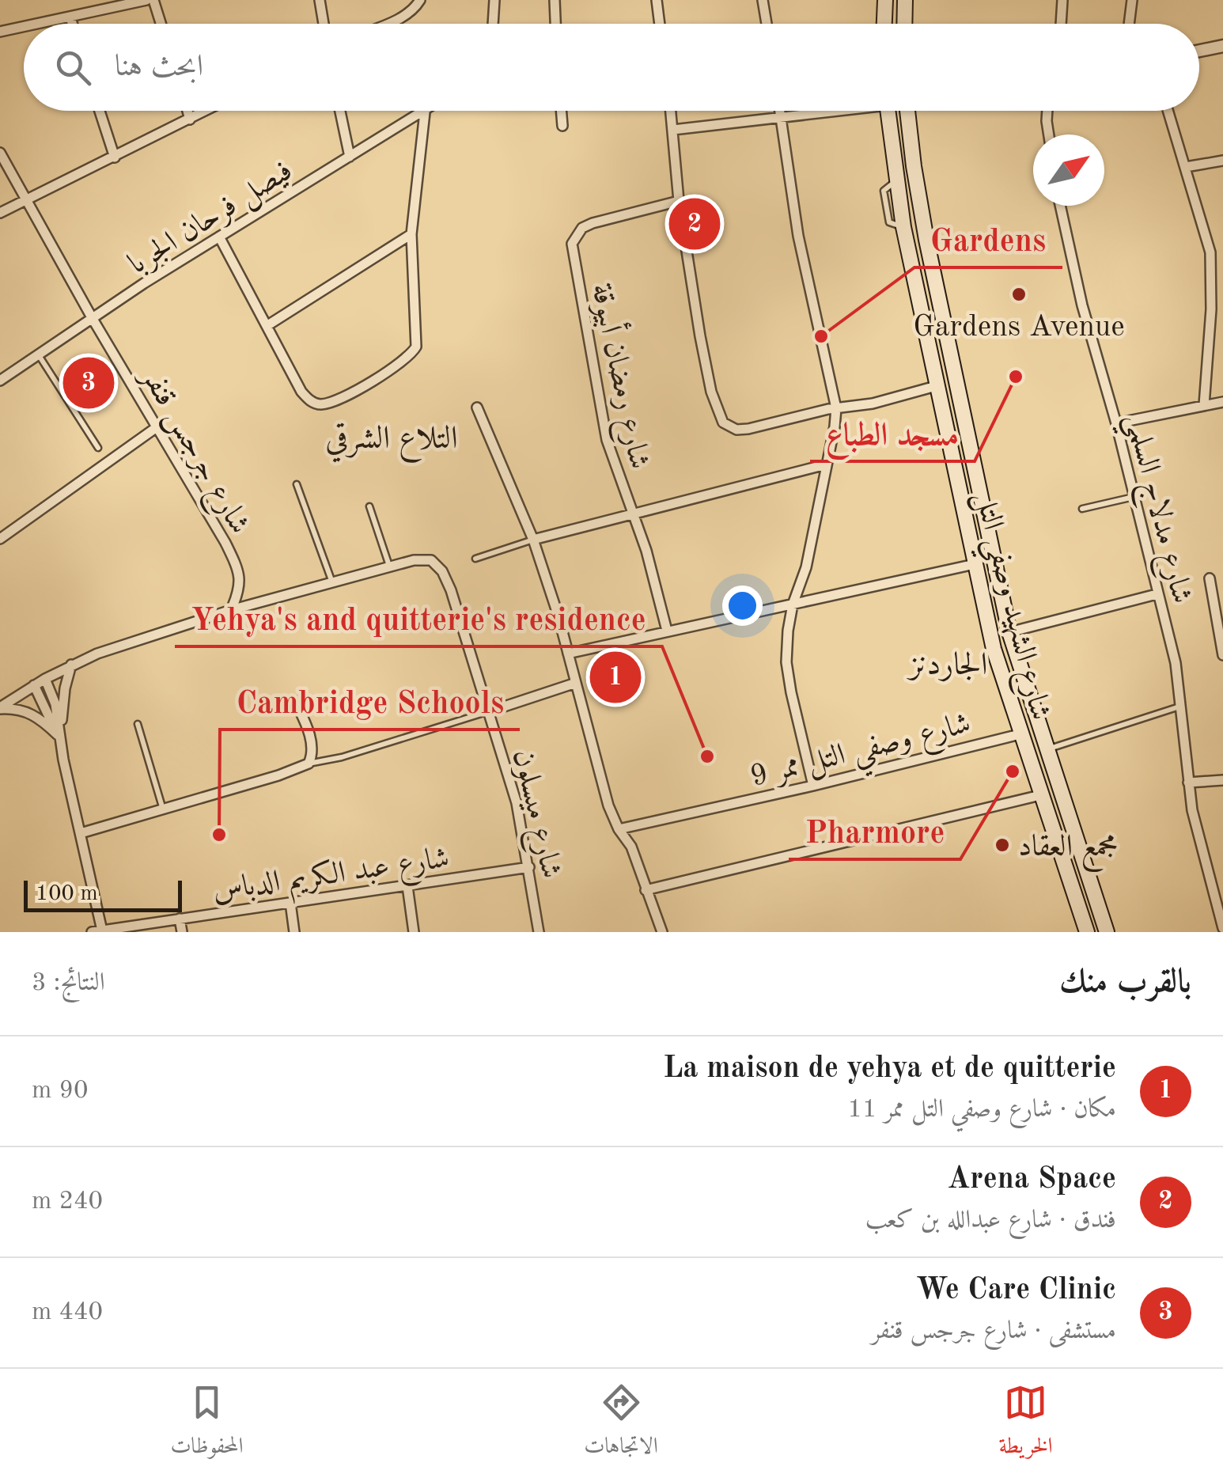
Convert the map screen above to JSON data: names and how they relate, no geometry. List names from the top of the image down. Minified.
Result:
{"streets":{"main road":["شارع الشهيد وصفي التل"],"street":["فيصل فرحان الجربا","شارع رمضان أبيوقة","شارع جرجس قنفر","شارع مدلاج السلمي","شارع وصفي التل ممر 9","شارع ميسلون","شارع عبد الكريم الدباس"]},"crossings":[["فيصل فرحان الجربا","شارع جرجس قنفر"],["شارع جرجس قنفر","شارع ميسلون"],["شارع الشهيد وصفي التل","شارع وصفي التل ممر 9"],["شارع ميسلون","شارع عبد الكريم الدباس"]],"districts":["التلاع الشرقي","الجاردنز"],"places":["Gardens Avenue","Gardens","مسجد الطباع","Yehya's and quitterie's residence","Pharmore","Cambridge Schools","مجمع العقاد"],"scale_bar":"100 m","north":"top right","page":{"search":"ابحث هنا","pins":["2","3","1"],"scale":"100 m","heading":["بالقرب منك","النتائج: 3"],"list":[{"mark":"1","name":"La maison de yehya et de quitterie","note":"مكان · شارع وصفي التل ممر 11","value":"90 m"},{"mark":"2","name":"Arena Space","note":"فندق · شارع عبدالله بن كعب","value":"240 m"},{"mark":"3","name":"We Care Clinic","note":"مستشفى · شارع جرجس قنفر","value":"440 m"}],"nav":["الخريطة","الاتجاهات","المحفوظات"]}}
